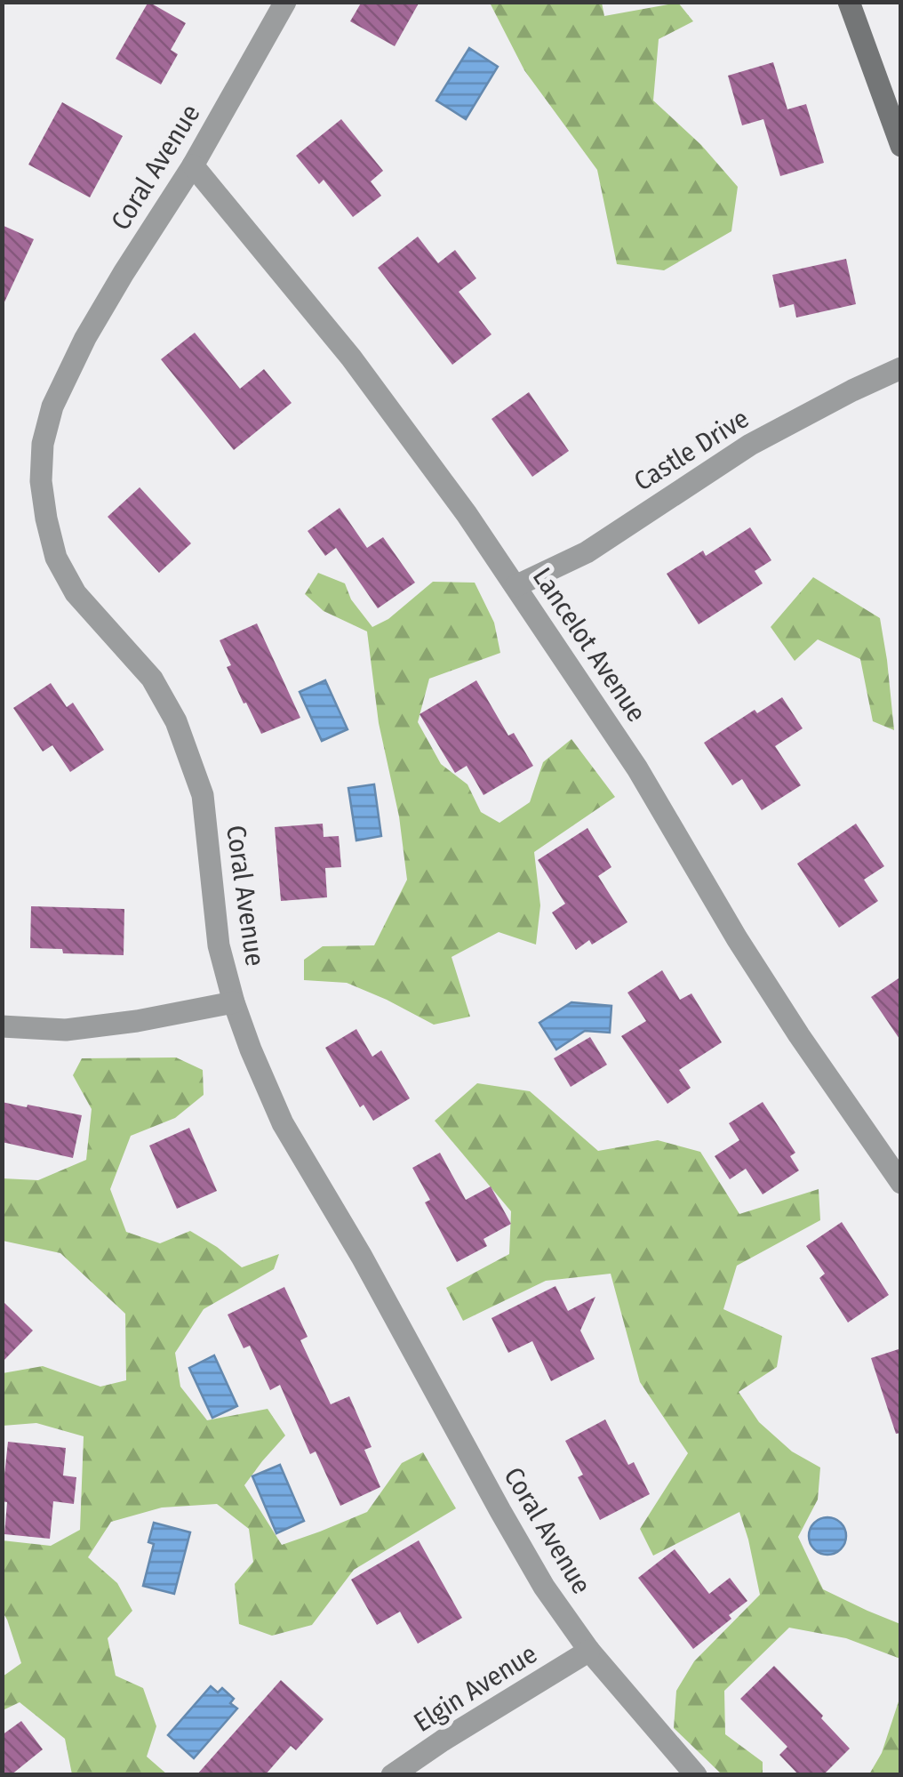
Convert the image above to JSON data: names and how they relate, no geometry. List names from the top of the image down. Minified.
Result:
{"streets":{"street":["Coral Avenue","Castle Drive","Lancelot Avenue","Elgin Avenue"]},"crossings":[["Coral Avenue","Lancelot Avenue"],["Coral Avenue","Elgin Avenue"],["Castle Drive","Lancelot Avenue"]]}
